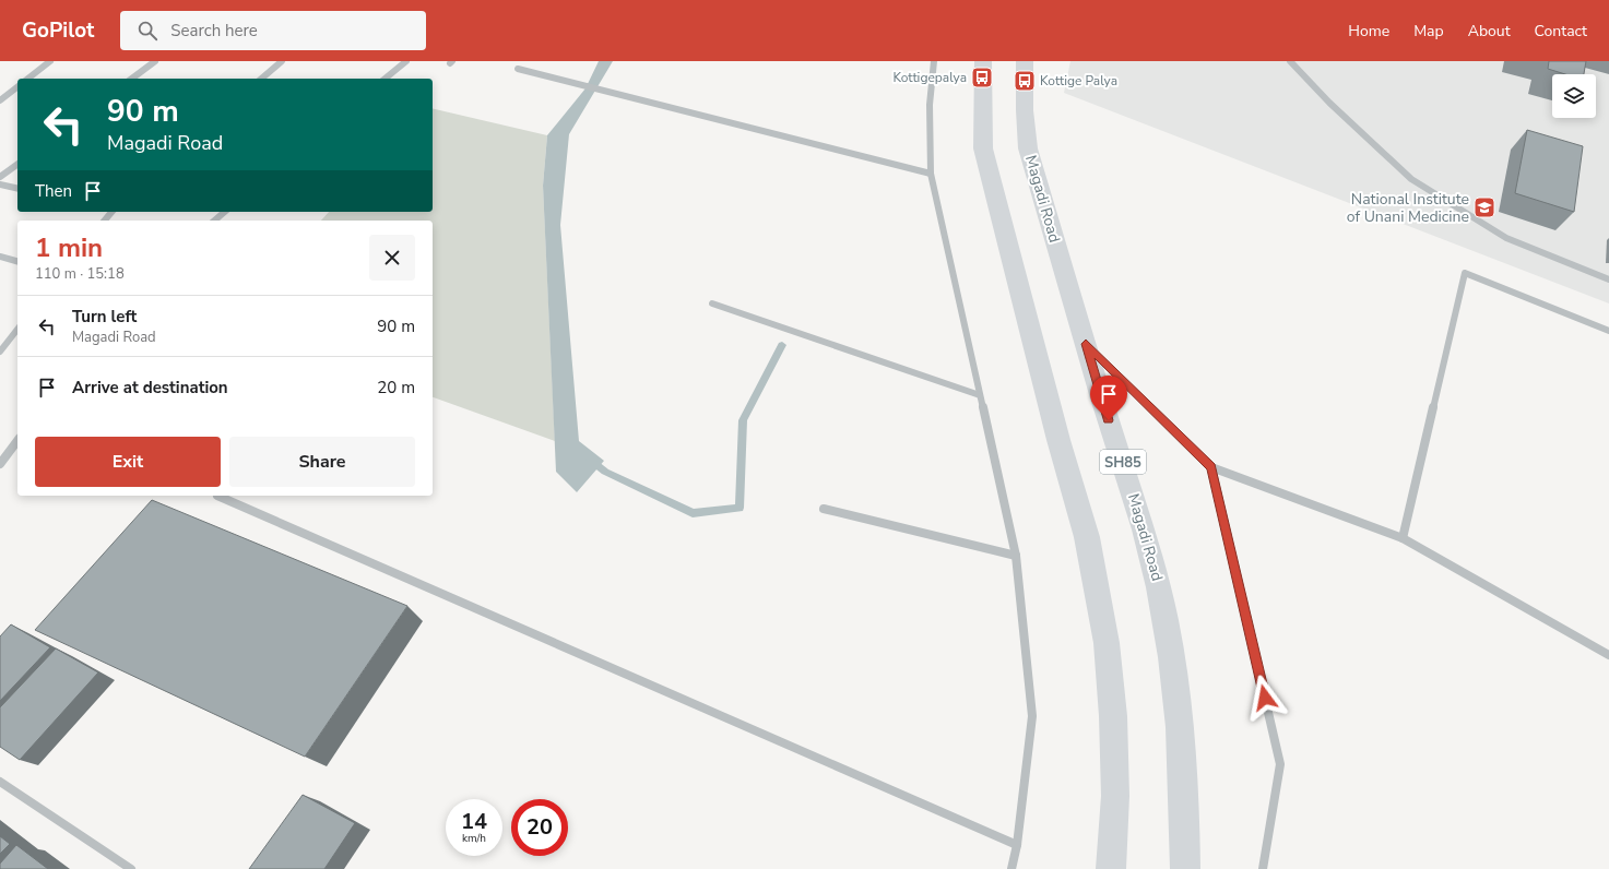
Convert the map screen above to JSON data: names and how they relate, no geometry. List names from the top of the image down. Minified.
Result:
{"streets":{"main road":["Magadi Road","SH85"]},"places":{"bus stop":["Kottigepalya","Kottige Palya"],"school or university":["National Institute of Unani Medicine"]},"page":{"header":"GoPilot","search":"Search here","nav":["Home","Map","About","Contact"],"turn":["90 m","Magadi Road"],"then":"Then","heading":["1 min","110 m · 15:18"],"list":[{"name":"Turn left","note":"Magadi Road","value":"90 m"},{"name":"Arrive at destination","value":"20 m"}],"buttons":["Exit","Share"],"speed":"14 km/h","limit":"20"}}
